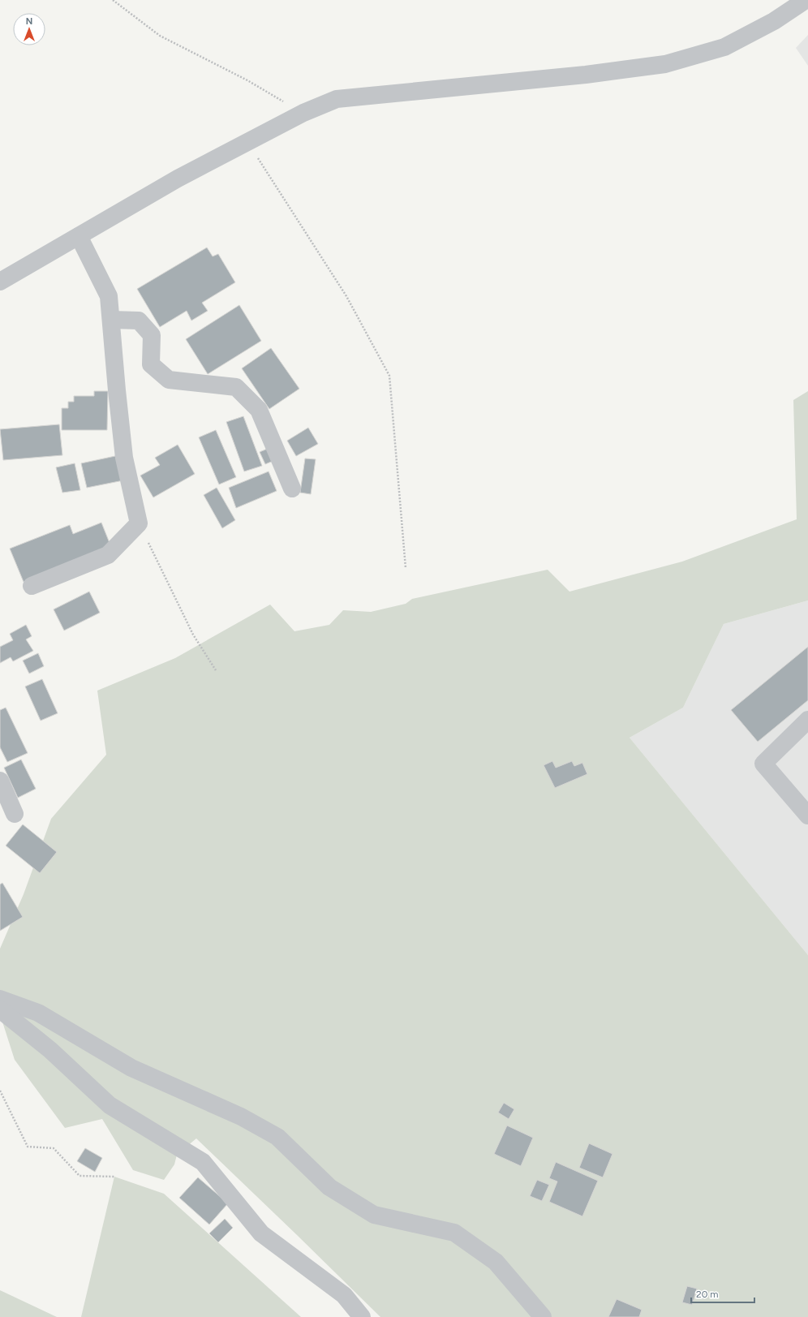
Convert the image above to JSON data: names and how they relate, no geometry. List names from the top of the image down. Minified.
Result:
{"scale_bar":"20 m","north":"top"}
